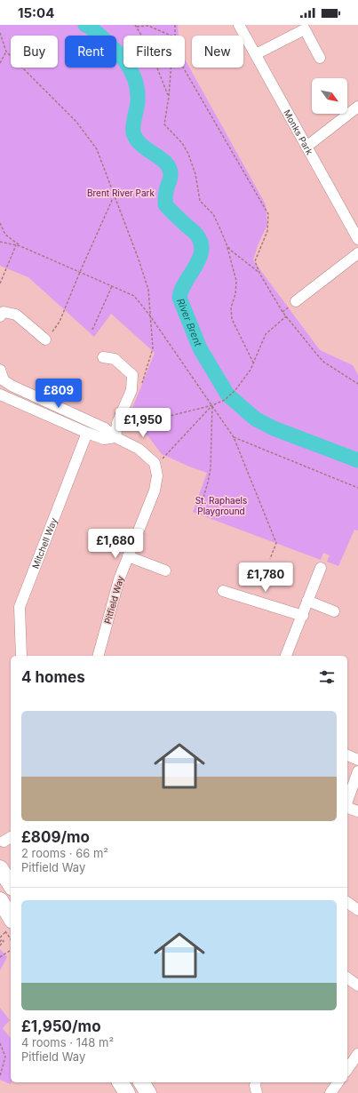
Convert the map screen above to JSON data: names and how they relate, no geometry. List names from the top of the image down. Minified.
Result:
{"streets":{"street":["Monks Park","Mitchell Way","Pitfield Way"]},"water":["River Brent"],"parks":["Brent River Park","St. Raphaels Playground"],"north":"bottom right","page":{"status":"15:04","chip":["Buy","Rent","Filters","New"],"price":["£809","£1,950","£1,680","£1,780"],"heading":"4 homes","list":[{"name":"£809/mo","note":"2 rooms · 66 m² · Pitfield Way"},{"name":"£1,950/mo","note":"4 rooms · 148 m² · Pitfield Way"}]}}
